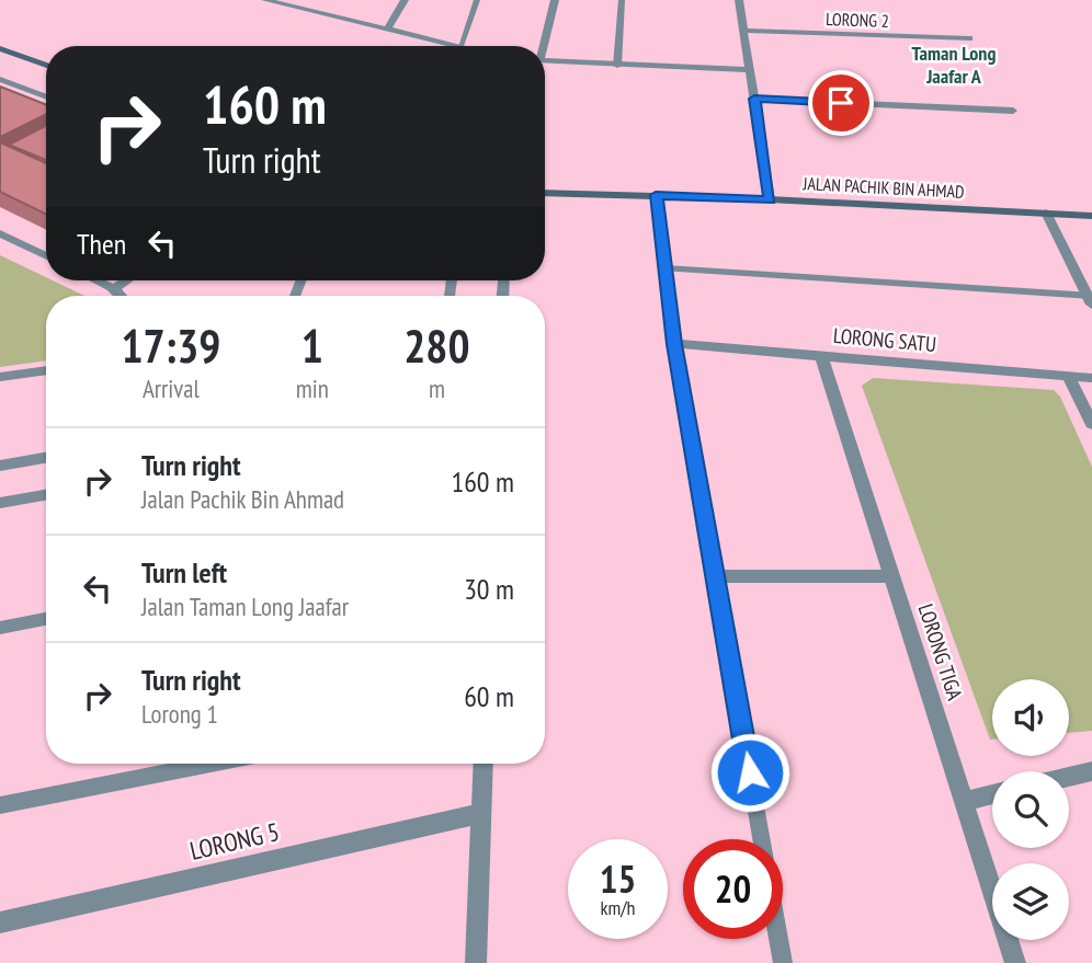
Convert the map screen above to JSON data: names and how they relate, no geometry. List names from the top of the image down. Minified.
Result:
{"streets":{"street":["LORONG 2","JALAN PACHIK BIN AHMAD","LORONG SATU","LORONG TIGA","LORONG 5"]},"crossings":[["LORONG SATU","LORONG TIGA"]],"districts":["Taman Long Jaafar A"],"page":{"turn":["160 m","Turn right"],"then":"Then","eta":["17:39","Arrival","1","min","280","m"],"list":[{"name":"Turn right","note":"Jalan Pachik Bin Ahmad","value":"160 m"},{"name":"Turn left","note":"Jalan Taman Long Jaafar","value":"30 m"},{"name":"Turn right","note":"Lorong 1","value":"60 m"}],"speed":"15 km/h","limit":"20"}}
